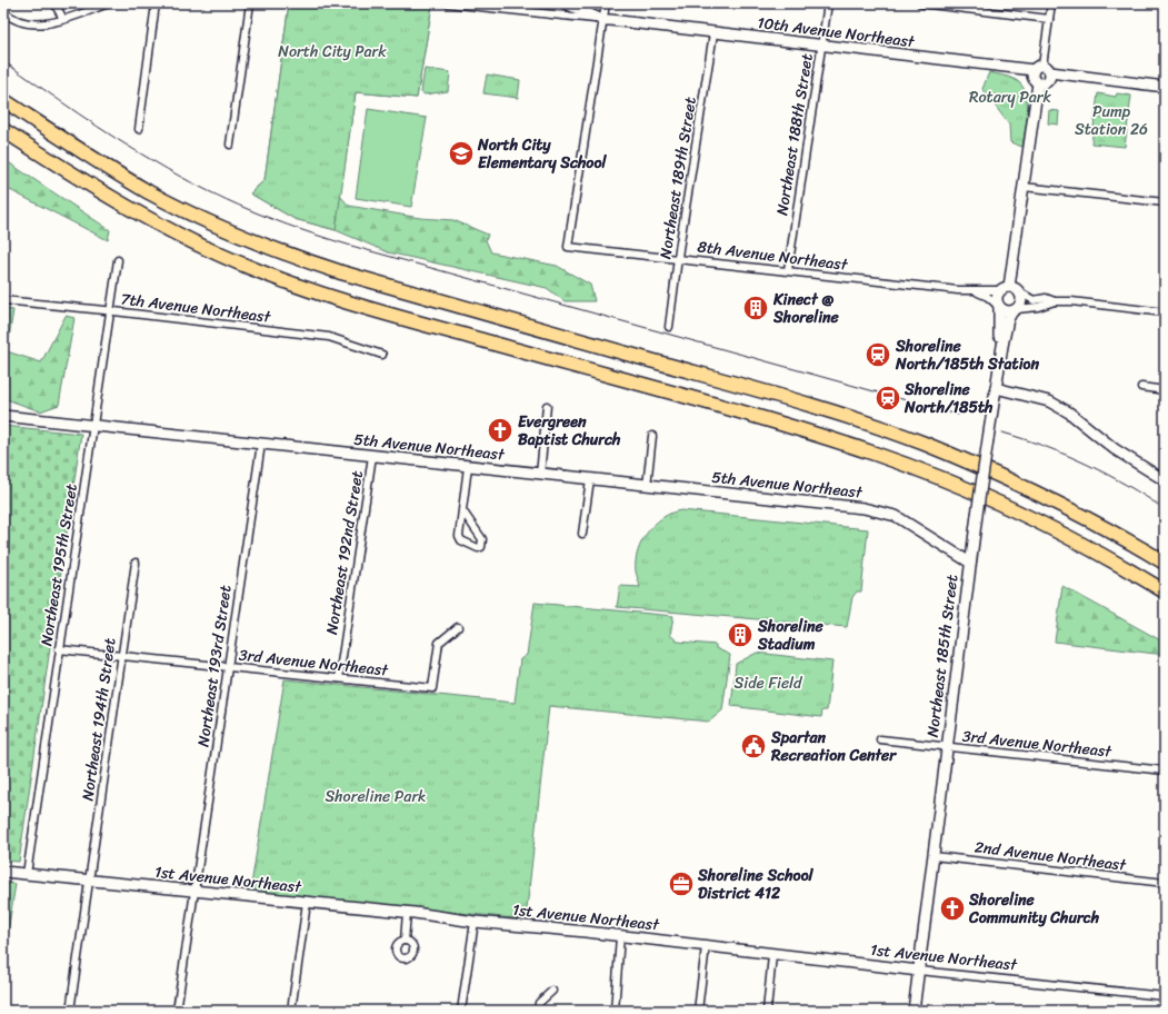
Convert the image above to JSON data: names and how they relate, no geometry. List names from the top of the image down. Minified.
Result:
{"streets":{"street":["10th Avenue Northeast","Northeast 188th Street","Northeast 189th Street","8th Avenue Northeast","7th Avenue Northeast","5th Avenue Northeast","Northeast 192nd Street","Northeast 195th Street","Northeast 185th Street","3rd Avenue Northeast","Northeast 193rd Street","Northeast 194th Street","2nd Avenue Northeast","1st Avenue Northeast"]},"crossings":[["10th Avenue Northeast","Northeast 188th Street"],["10th Avenue Northeast","Northeast 189th Street"],["10th Avenue Northeast","8th Avenue Northeast"],["Northeast 188th Street","8th Avenue Northeast"],["Northeast 189th Street","8th Avenue Northeast"],["8th Avenue Northeast","Northeast 185th Street"],["7th Avenue Northeast","Northeast 195th Street"],["5th Avenue Northeast","Northeast 192nd Street"],["5th Avenue Northeast","Northeast 195th Street"],["5th Avenue Northeast","Northeast 185th Street"],["5th Avenue Northeast","Northeast 193rd Street"],["Northeast 192nd Street","3rd Avenue Northeast"],["Northeast 195th Street","3rd Avenue Northeast"],["Northeast 195th Street","1st Avenue Northeast"],["Northeast 185th Street","3rd Avenue Northeast"],["Northeast 185th Street","2nd Avenue Northeast"],["Northeast 185th Street","1st Avenue Northeast"],["3rd Avenue Northeast","Northeast 193rd Street"],["3rd Avenue Northeast","Northeast 194th Street"],["Northeast 193rd Street","1st Avenue Northeast"],["Northeast 194th Street","1st Avenue Northeast"]],"parks":["North City Park","Rotary Park","Pump Station 26","Side Field","Shoreline Park"],"places":{"school or university":["North City Elementary School"],"building":["Kinect @ Shoreline","Shoreline Stadium"],"station":["Shoreline North/185th Station","Shoreline North/185th"],"church":["Evergreen Baptist Church","Shoreline Community Church"],"public building":["Spartan Recreation Center"],"office":["Shoreline School District 412"]}}
